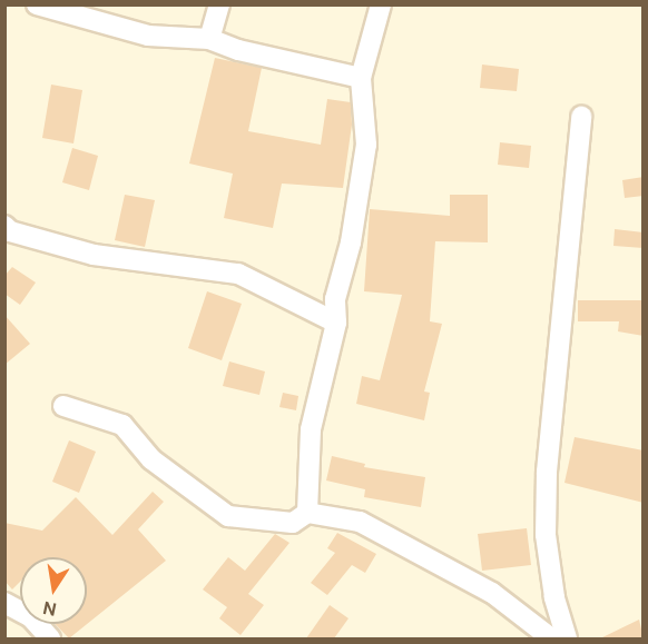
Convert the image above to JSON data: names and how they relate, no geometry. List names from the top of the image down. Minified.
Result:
{"north":"bottom"}
